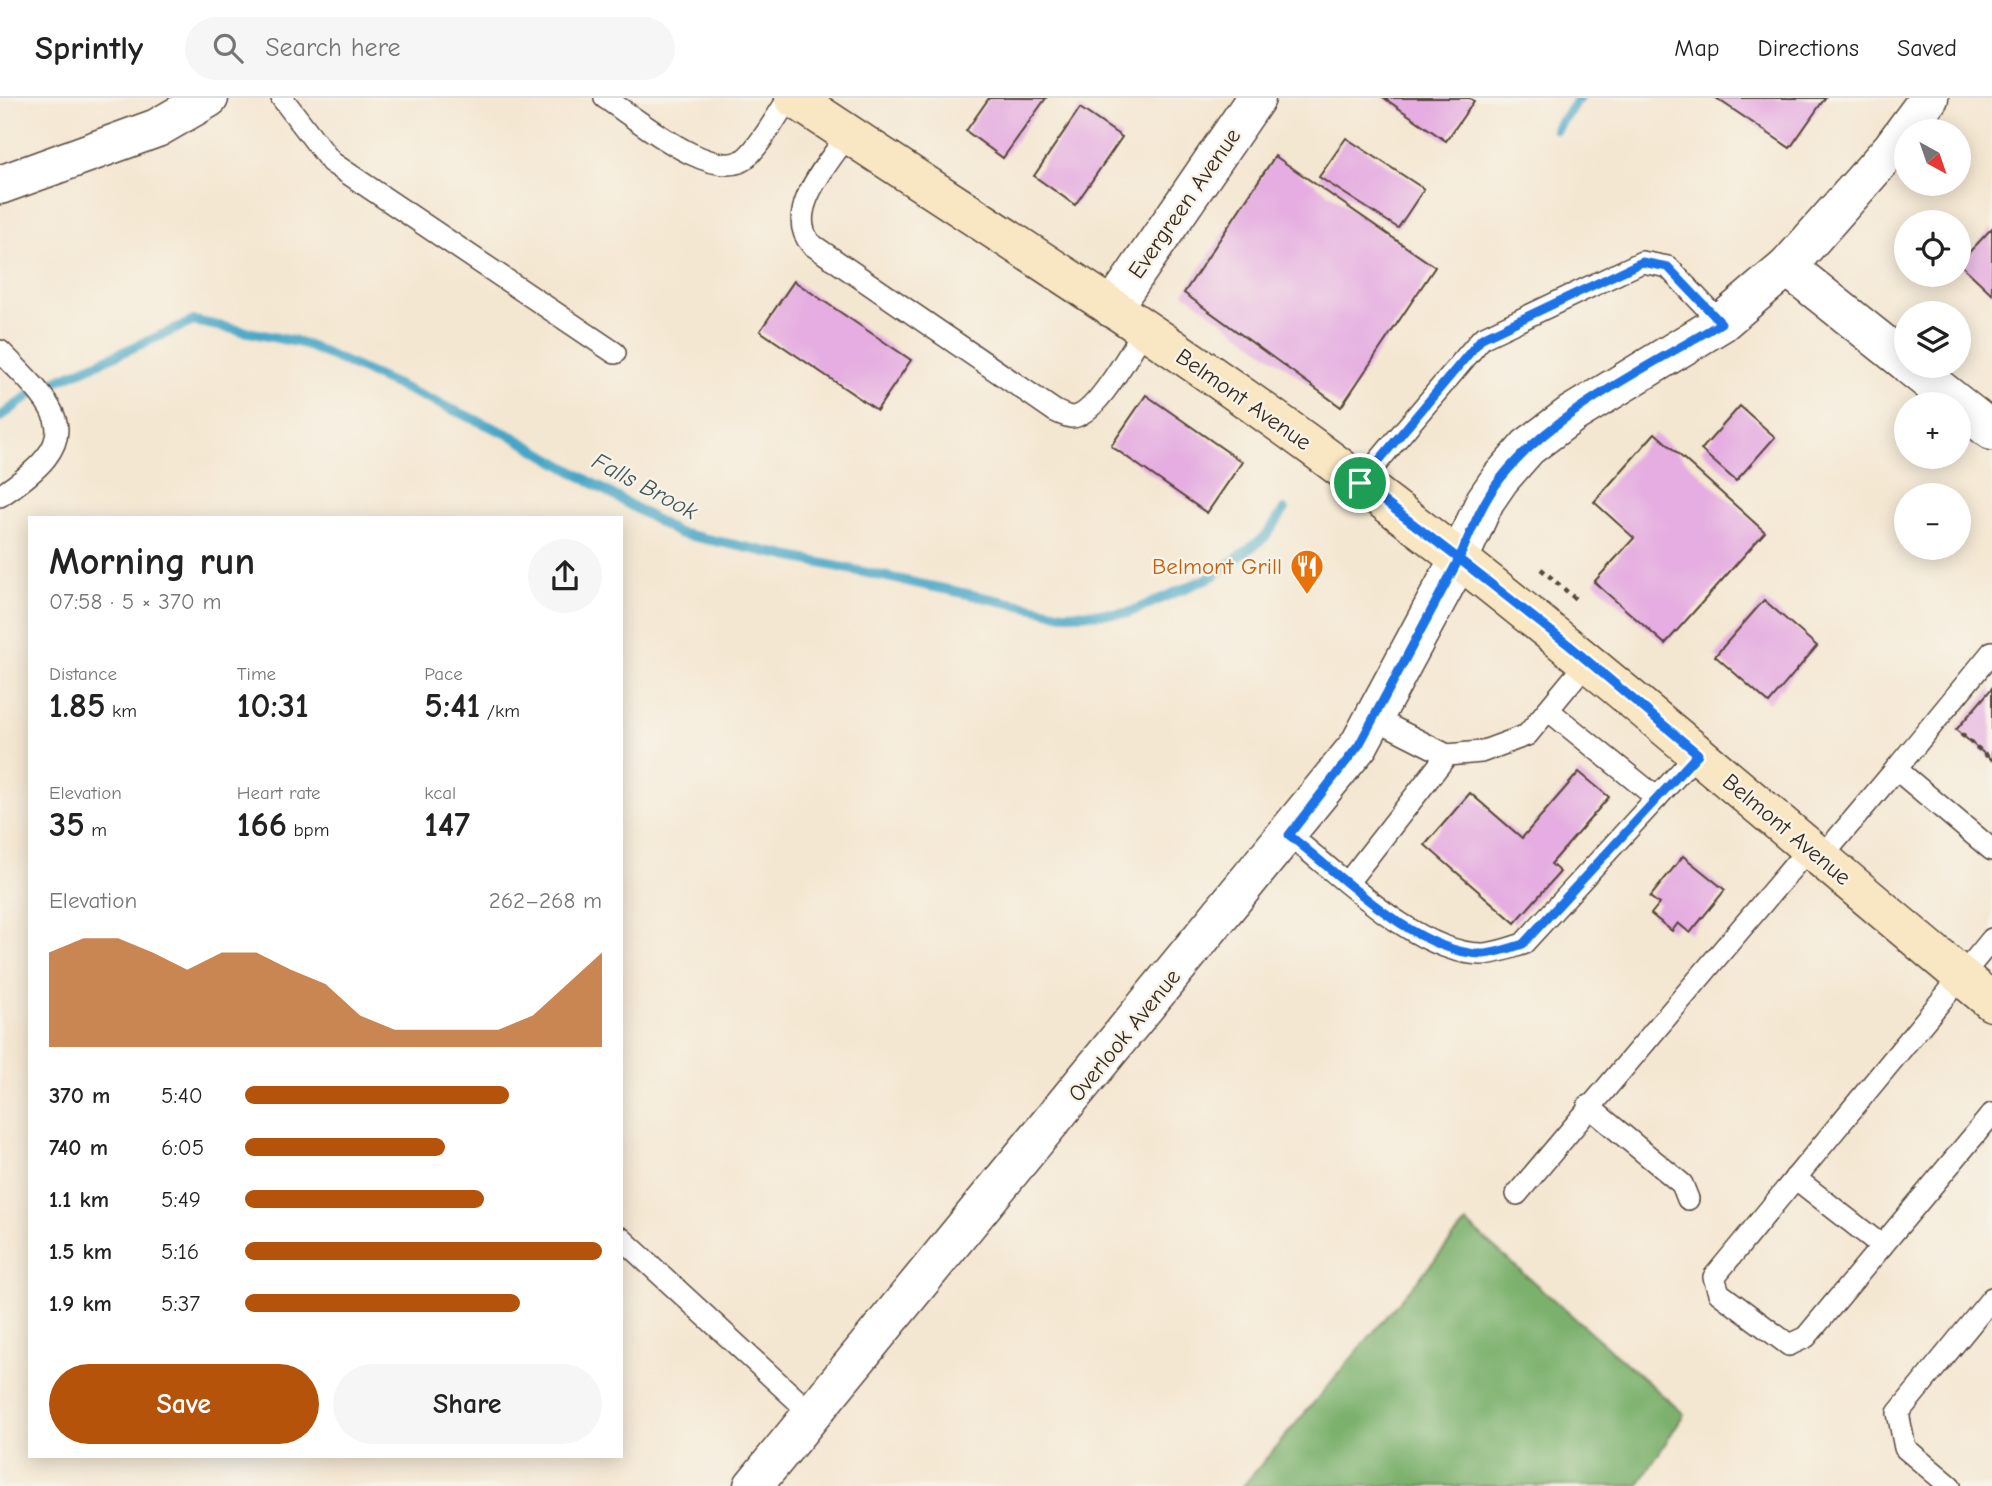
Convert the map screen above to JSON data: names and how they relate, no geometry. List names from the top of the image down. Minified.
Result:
{"streets":{"main road":["Belmont Avenue"],"street":["Evergreen Avenue","Overlook Avenue"]},"crossings":[["Evergreen Avenue","Belmont Avenue"],["Belmont Avenue","Overlook Avenue"]],"water":["Falls Brook"],"places":{"restaurant":["Belmont Grill"]},"north":"bottom right","page":{"header":"Sprintly","search":"Search here","nav":["Map","Directions","Saved"],"map_buttons":["+","−"],"heading":["Morning run","07:58 · 5 × 370 m"],"stats":[["Distance","1.85 km"],["Time","10:31"],["Pace","5:41 /km"],["Elevation","35 m"],["Heart rate","166 bpm"],["kcal","147"]],"chart":["Elevation","262–268 m"],"list":[{"name":"370 m","note":"5:40"},{"name":"740 m","note":"6:05"},{"name":"1.1 km","note":"5:49"},{"name":"1.5 km","note":"5:16"},{"name":"1.9 km","note":"5:37"}],"buttons":["Save","Share"]}}
